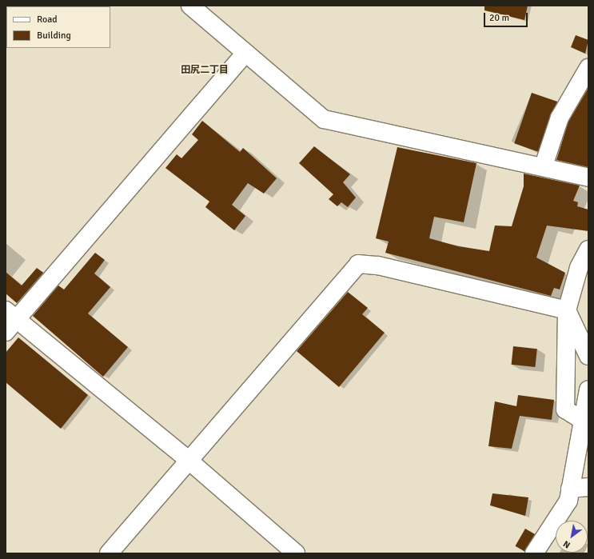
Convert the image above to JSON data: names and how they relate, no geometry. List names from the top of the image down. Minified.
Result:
{"districts":["田尻二丁目"],"legend":["Road","Building"],"scale_bar":"20 m","north":"bottom left"}
